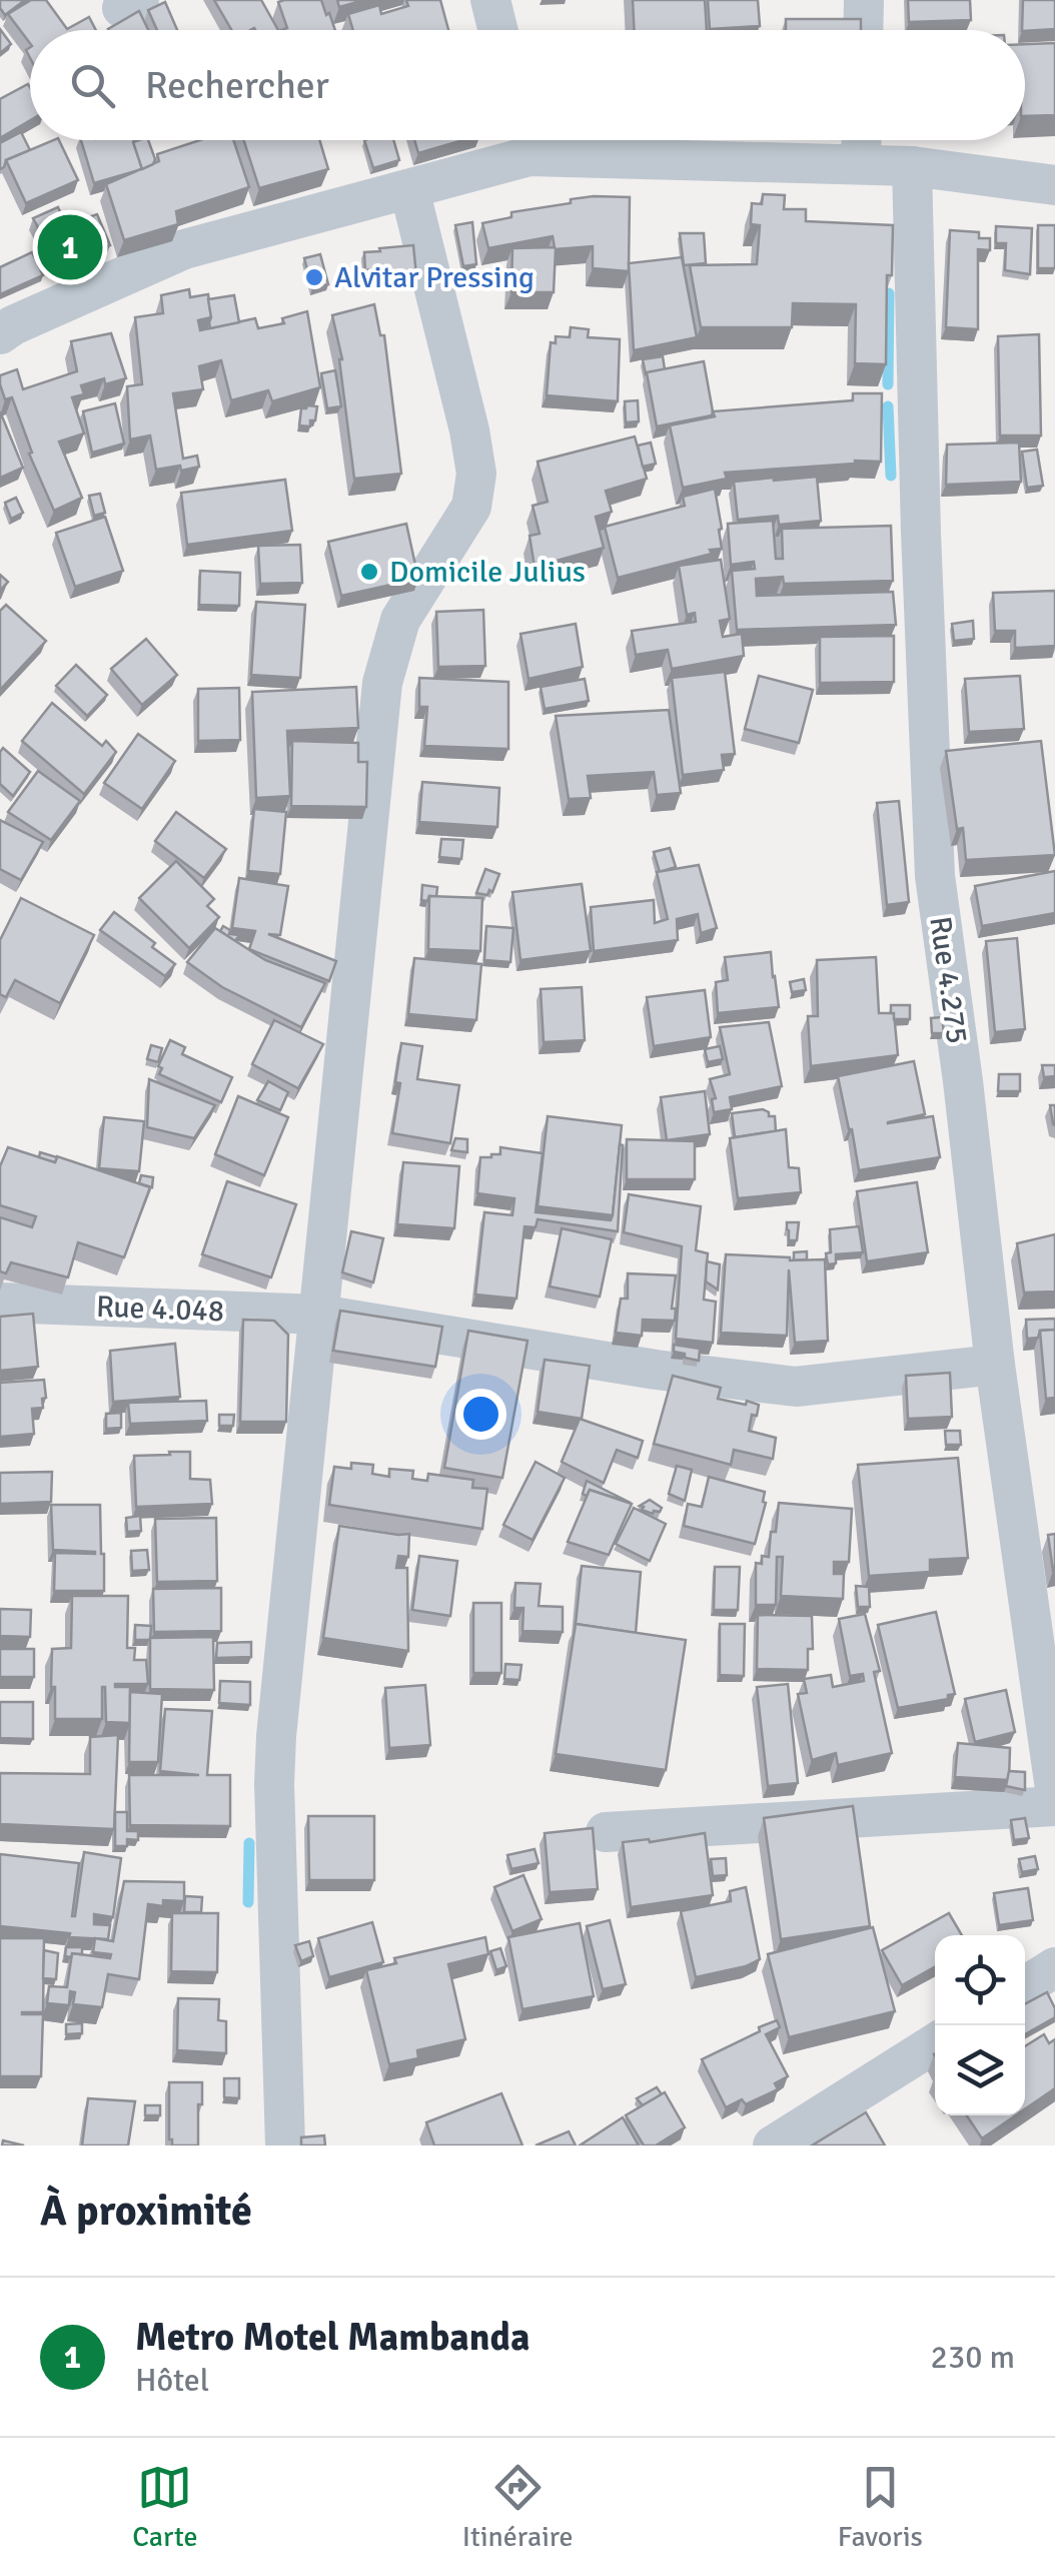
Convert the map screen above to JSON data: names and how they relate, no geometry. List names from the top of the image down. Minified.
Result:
{"streets":{"street":["Rue 4.275","Rue 4.048"]},"crossings":[["Rue 4.275","Rue 4.048"]],"places":["Alvitar Pressing","Domicile Julius"],"page":{"search":"Rechercher","pins":"1","heading":"À proximité","list":[{"mark":"1","name":"Metro Motel Mambanda","note":"Hôtel","value":"230 m"}],"nav":["Carte","Itinéraire","Favoris"]}}
